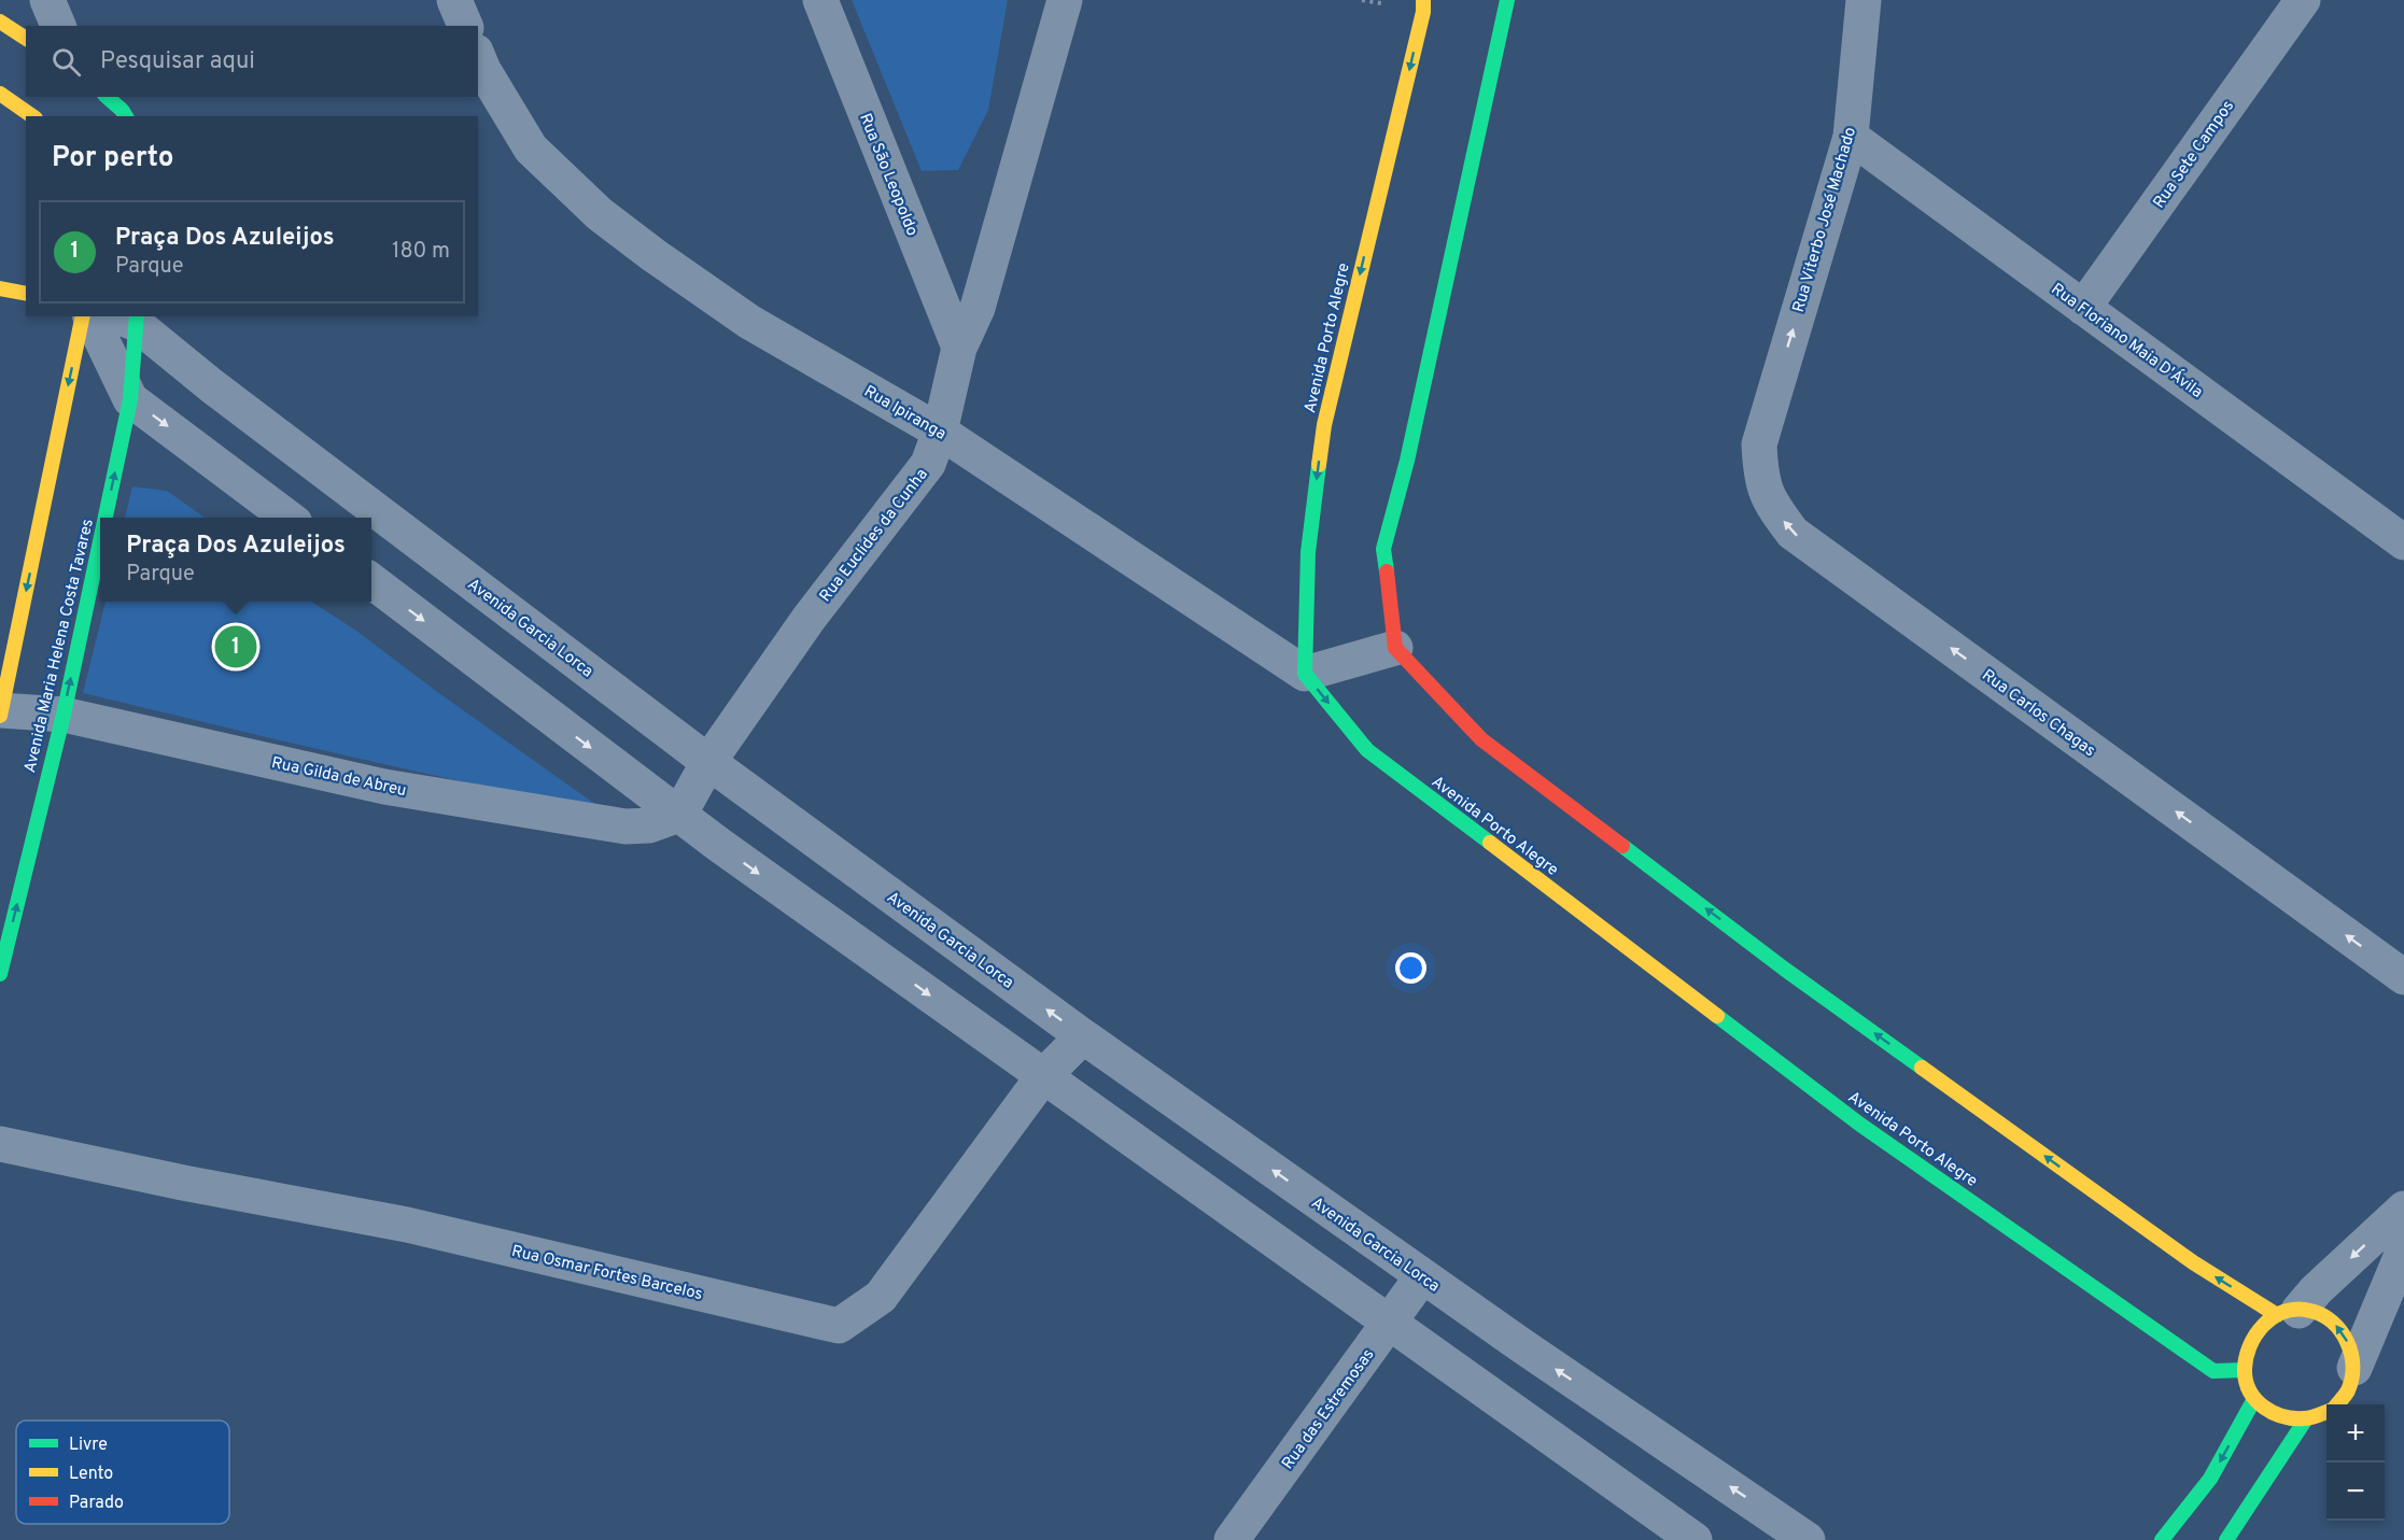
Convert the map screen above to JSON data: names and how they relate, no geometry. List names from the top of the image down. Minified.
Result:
{"streets":{"street":["Rua Sete Campos","Rua São Leopoldo","Rua Viterbo José Machado","Avenida Porto Alegre","Rua Floriano Maia D'Ávila","Rua Ipiranga","Rua Euclides da Cunha","Avenida Garcia Lorca","Avenida Maria Helena Costa Tavares","Rua Carlos Chagas","Rua Gilda de Abreu","Rua Osmar Fortes Barcelos","Rua das Estremosas"]},"crossings":[["Rua Sete Campos","Rua Floriano Maia D'Ávila"],["Rua São Leopoldo","Rua Euclides da Cunha"],["Rua Viterbo José Machado","Rua Floriano Maia D'Ávila"],["Rua Viterbo José Machado","Rua Carlos Chagas"],["Avenida Porto Alegre","Rua Ipiranga"],["Rua Ipiranga","Rua Euclides da Cunha"],["Rua Euclides da Cunha","Avenida Garcia Lorca"],["Rua Euclides da Cunha","Rua Gilda de Abreu"],["Avenida Garcia Lorca","Avenida Maria Helena Costa Tavares"],["Avenida Garcia Lorca","Rua Osmar Fortes Barcelos"],["Avenida Garcia Lorca","Rua das Estremosas"],["Avenida Maria Helena Costa Tavares","Rua Gilda de Abreu"]],"one_way":["Rua Viterbo José Machado","Rua Carlos Chagas"],"legend":["Livre","Lento","Parado"],"page":{"search":"Pesquisar aqui","heading":"Por perto","list":[{"mark":"1","name":"Praça Dos Azuleijos","note":"Parque","value":"180 m"}],"popup":["Praça Dos Azuleijos","Parque"],"pins":"1","map_buttons":["+","−"]}}
